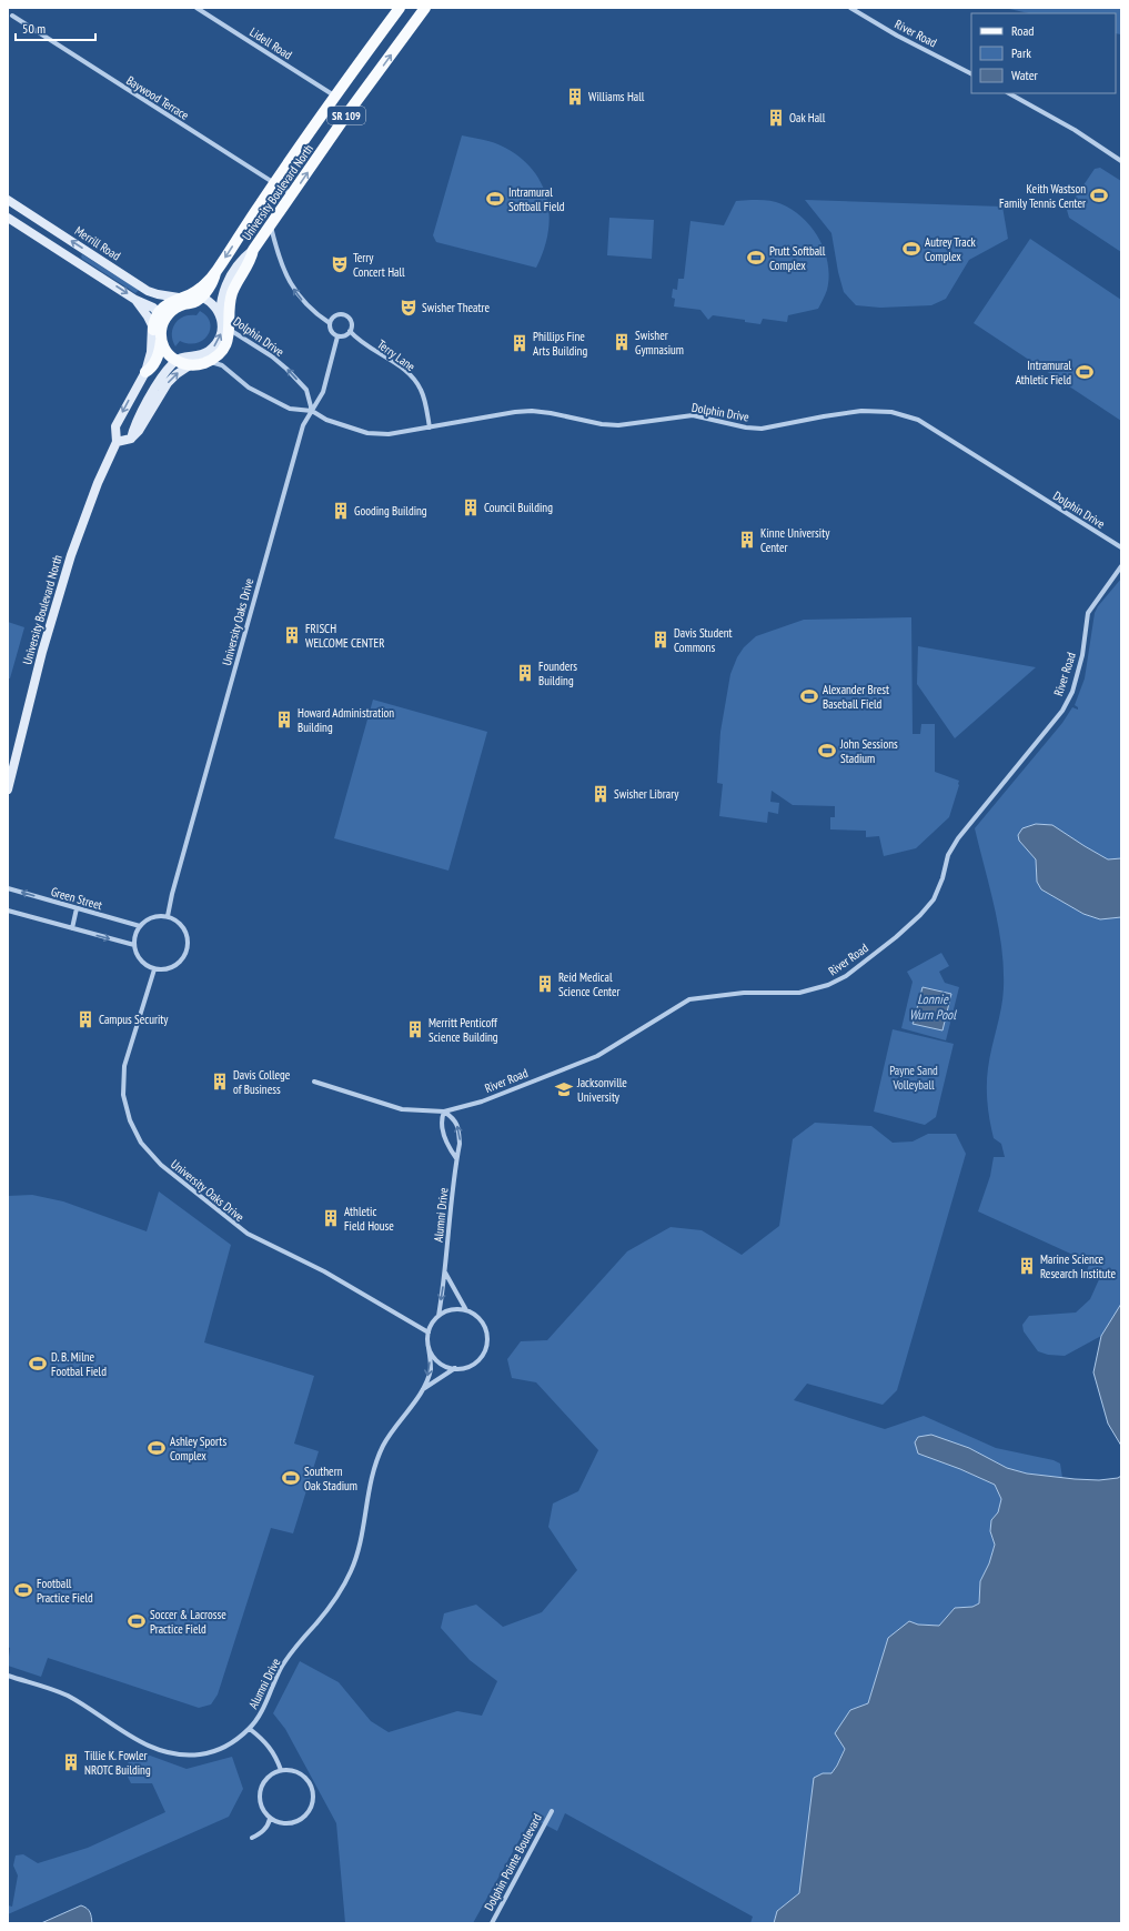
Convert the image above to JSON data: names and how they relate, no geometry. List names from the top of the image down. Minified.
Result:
{"streets":{"main road":["SR 109","University Boulevard North","Merrill Road"],"street":["River Road","Lidell Road","Baywood Terrace","Dolphin Drive","Terry Lane","University Oaks Drive","Green Street","Alumni Drive","Dolphin Pointe Boulevard"]},"crossings":[["River Road","Alumni Drive"],["Lidell Road","University Boulevard North"],["Baywood Terrace","University Boulevard North"],["SR 109","University Boulevard North"],["SR 109","Merrill Road"],["SR 109","Dolphin Drive"],["University Boulevard North","Merrill Road"],["University Boulevard North","Dolphin Drive"],["Merrill Road","Dolphin Drive"],["Dolphin Drive","Terry Lane"],["Dolphin Drive","University Oaks Drive"],["Terry Lane","University Oaks Drive"],["University Oaks Drive","Green Street"],["University Oaks Drive","Alumni Drive"]],"water":["Lonnie Wurn Pool"],"parks":["Payne Sand Volleyball"],"places":{"building":["Williams Hall","Oak Hall","Swisher Gymnasium","Phillips Fine Arts Building","Council Building","Gooding Building","Kinne University Center","FRISCH WELCOME CENTER","Davis Student Commons","Founders Building","Howard Administration Building","Swisher Library","Reid Medical Science Center","Campus Security","Merritt Penticoff Science Building","Davis College of Business","Athletic Field House","Marine Science Research Institute","Tillie K. Fowler NROTC Building"],"sports":["Keith Wastson Family Tennis Center","Intramural Softball Field","Autrey Track Complex","Prutt Softball Complex","Intramural Athletic Field","Alexander Brest Baseball Field","John Sessions Stadium","D. B. Milne Footbal Field","Ashley Sports Complex","Southern Oak Stadium","Football Practice Field","Soccer & Lacrosse Practice Field"],"theatre":["Terry Concert Hall","Swisher Theatre"],"school or university":["Jacksonville University"]},"legend":["Road","Park","Water"],"scale_bar":"50 m"}
